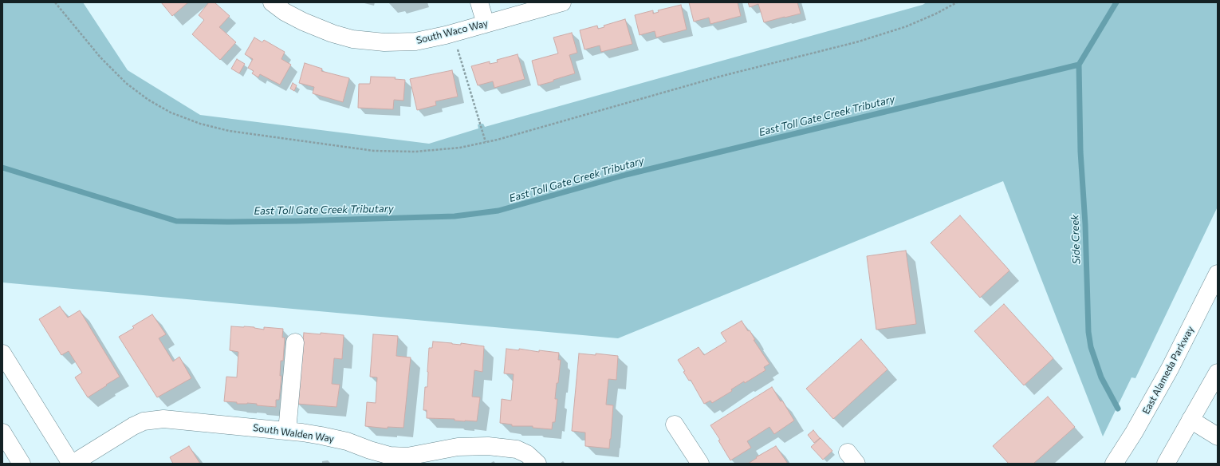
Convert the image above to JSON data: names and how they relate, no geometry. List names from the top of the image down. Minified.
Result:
{"streets":{"main road":["South Waco Way","East Alameda Parkway","South Walden Way"]},"water":["East Toll Gate Creek Tributary","Side Creek"]}
